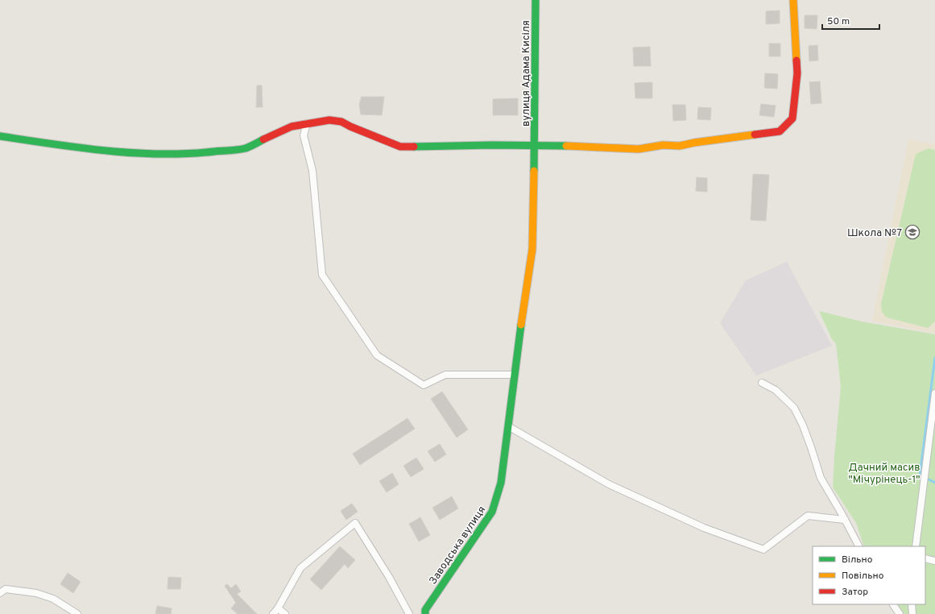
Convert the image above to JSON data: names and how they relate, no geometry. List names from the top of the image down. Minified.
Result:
{"streets":{"street":["вулиця Адама Кисіля","Заводська вулиця"]},"crossings":[["вулиця Адама Кисіля","Заводська вулиця"]],"parks":["Дачний масив \"Мічурінець-1\""],"places":{"school or university":["Школа №7"]},"legend":["Вільно","Повільно","Затор"],"scale_bar":"50 m"}
